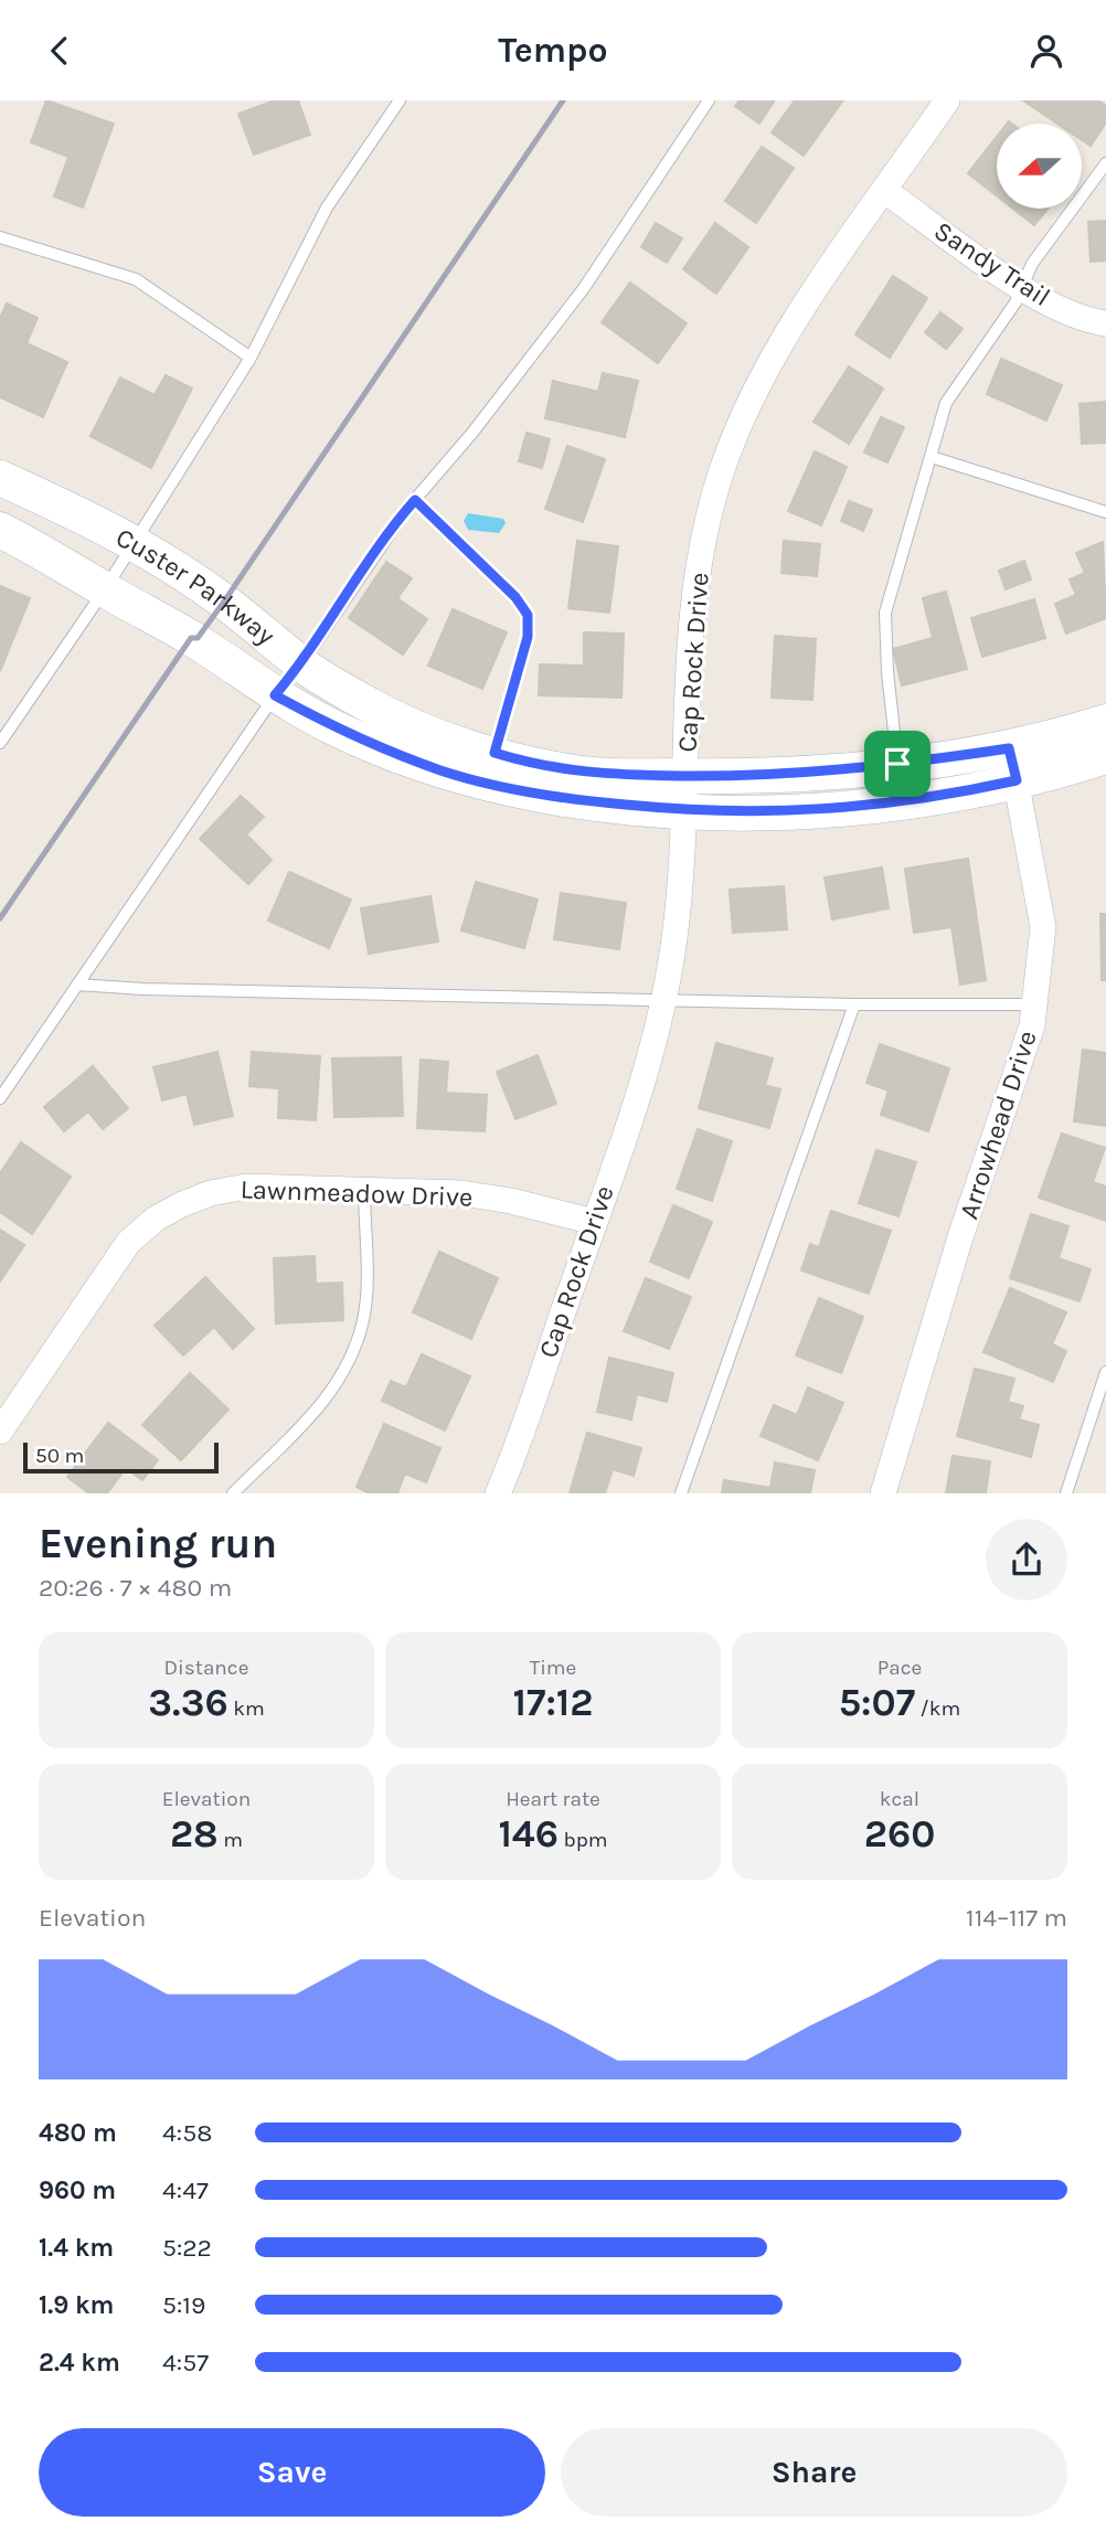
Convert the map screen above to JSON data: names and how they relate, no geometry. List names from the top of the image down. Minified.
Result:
{"streets":{"street":["Sandy Trail","Custer Parkway","Cap Rock Drive","Arrowhead Drive","Lawnmeadow Drive"]},"crossings":[["Sandy Trail","Cap Rock Drive"],["Custer Parkway","Cap Rock Drive"],["Custer Parkway","Arrowhead Drive"],["Cap Rock Drive","Lawnmeadow Drive"]],"scale_bar":"50 m","north":"left","page":{"header":"Tempo","scale":"50 m","heading":["Evening run","20:26 · 7 × 480 m"],"stats":[["Distance","3.36 km"],["Time","17:12"],["Pace","5:07 /km"],["Elevation","28 m"],["Heart rate","146 bpm"],["kcal","260"]],"chart":["Elevation","114–117 m"],"list":[{"name":"480 m","note":"4:58"},{"name":"960 m","note":"4:47"},{"name":"1.4 km","note":"5:22"},{"name":"1.9 km","note":"5:19"},{"name":"2.4 km","note":"4:57"}],"buttons":["Save","Share"]}}
